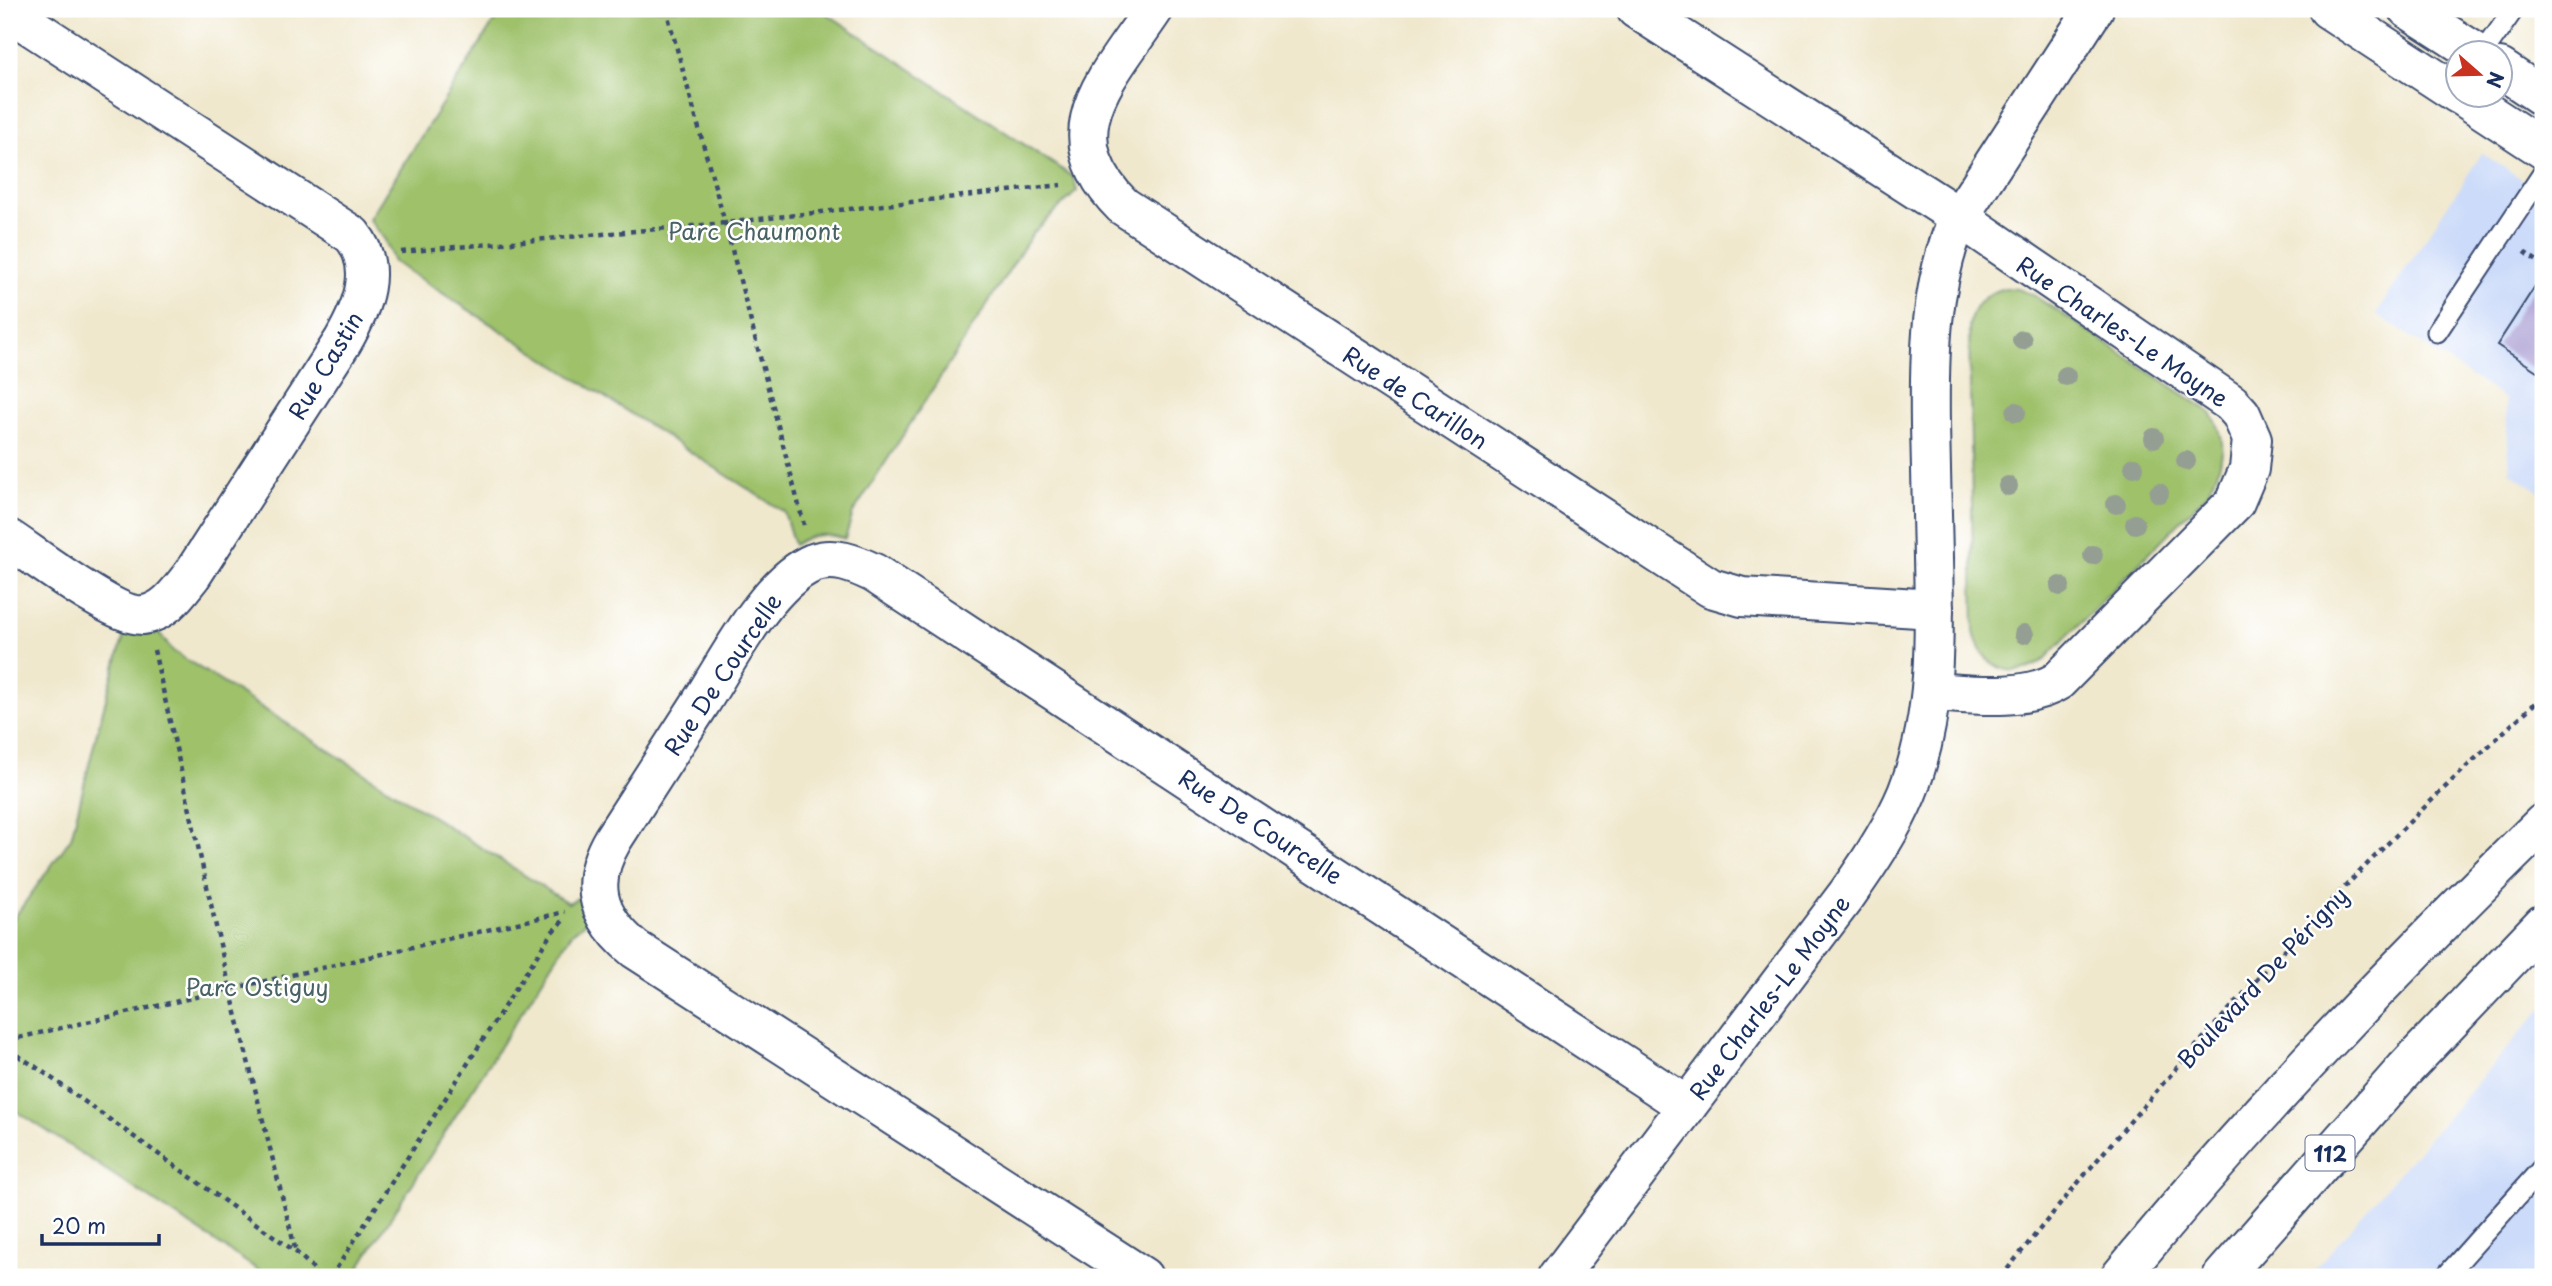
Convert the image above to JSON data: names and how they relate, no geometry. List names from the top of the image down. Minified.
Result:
{"streets":{"street":["Rue Charles-Le Moyne","Rue Castin","Rue de Carillon","Rue De Courcelle","112"],"path":["Boulevard De Périgny"]},"crossings":[["Rue Charles-Le Moyne","Rue de Carillon"],["Rue Charles-Le Moyne","Rue De Courcelle"]],"parks":["Parc Chaumont","Parc Ostiguy"],"scale_bar":"20 m","north":"right"}
